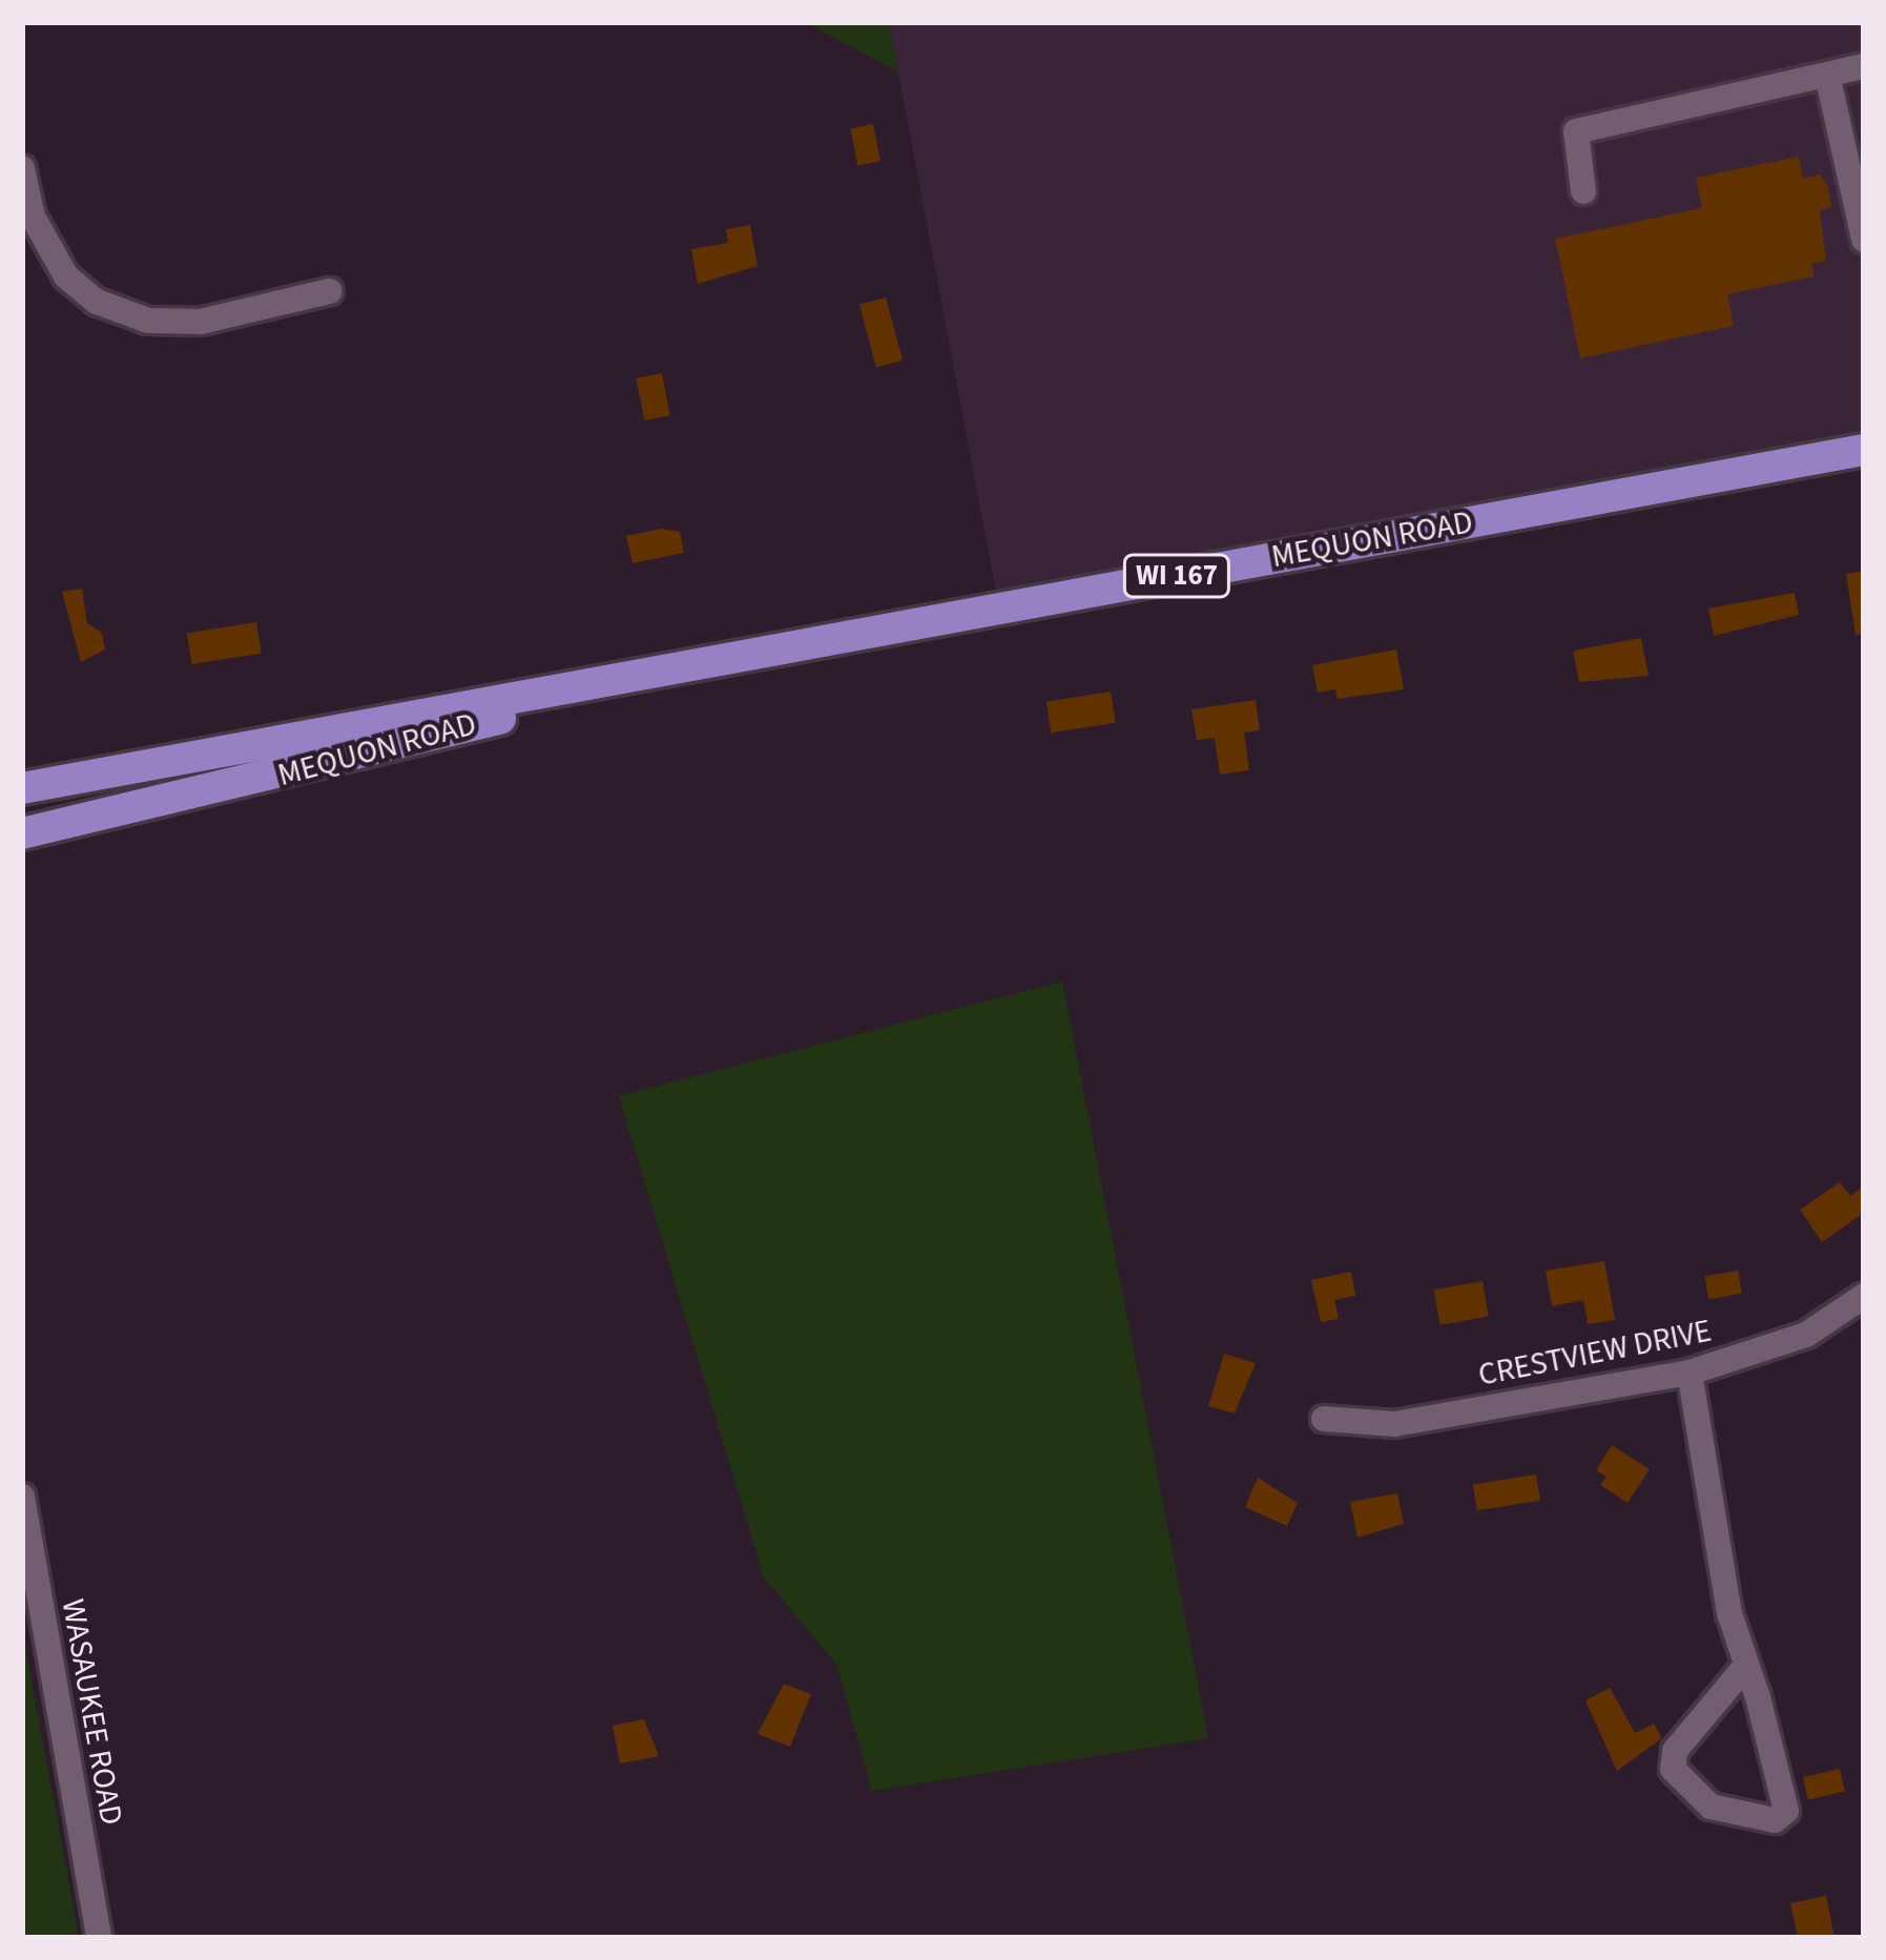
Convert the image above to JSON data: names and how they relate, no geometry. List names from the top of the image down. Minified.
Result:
{"streets":{"main road":["MEQUON ROAD","WI 167"],"street":["CRESTVIEW DRIVE","WASAUKEE ROAD"]}}
